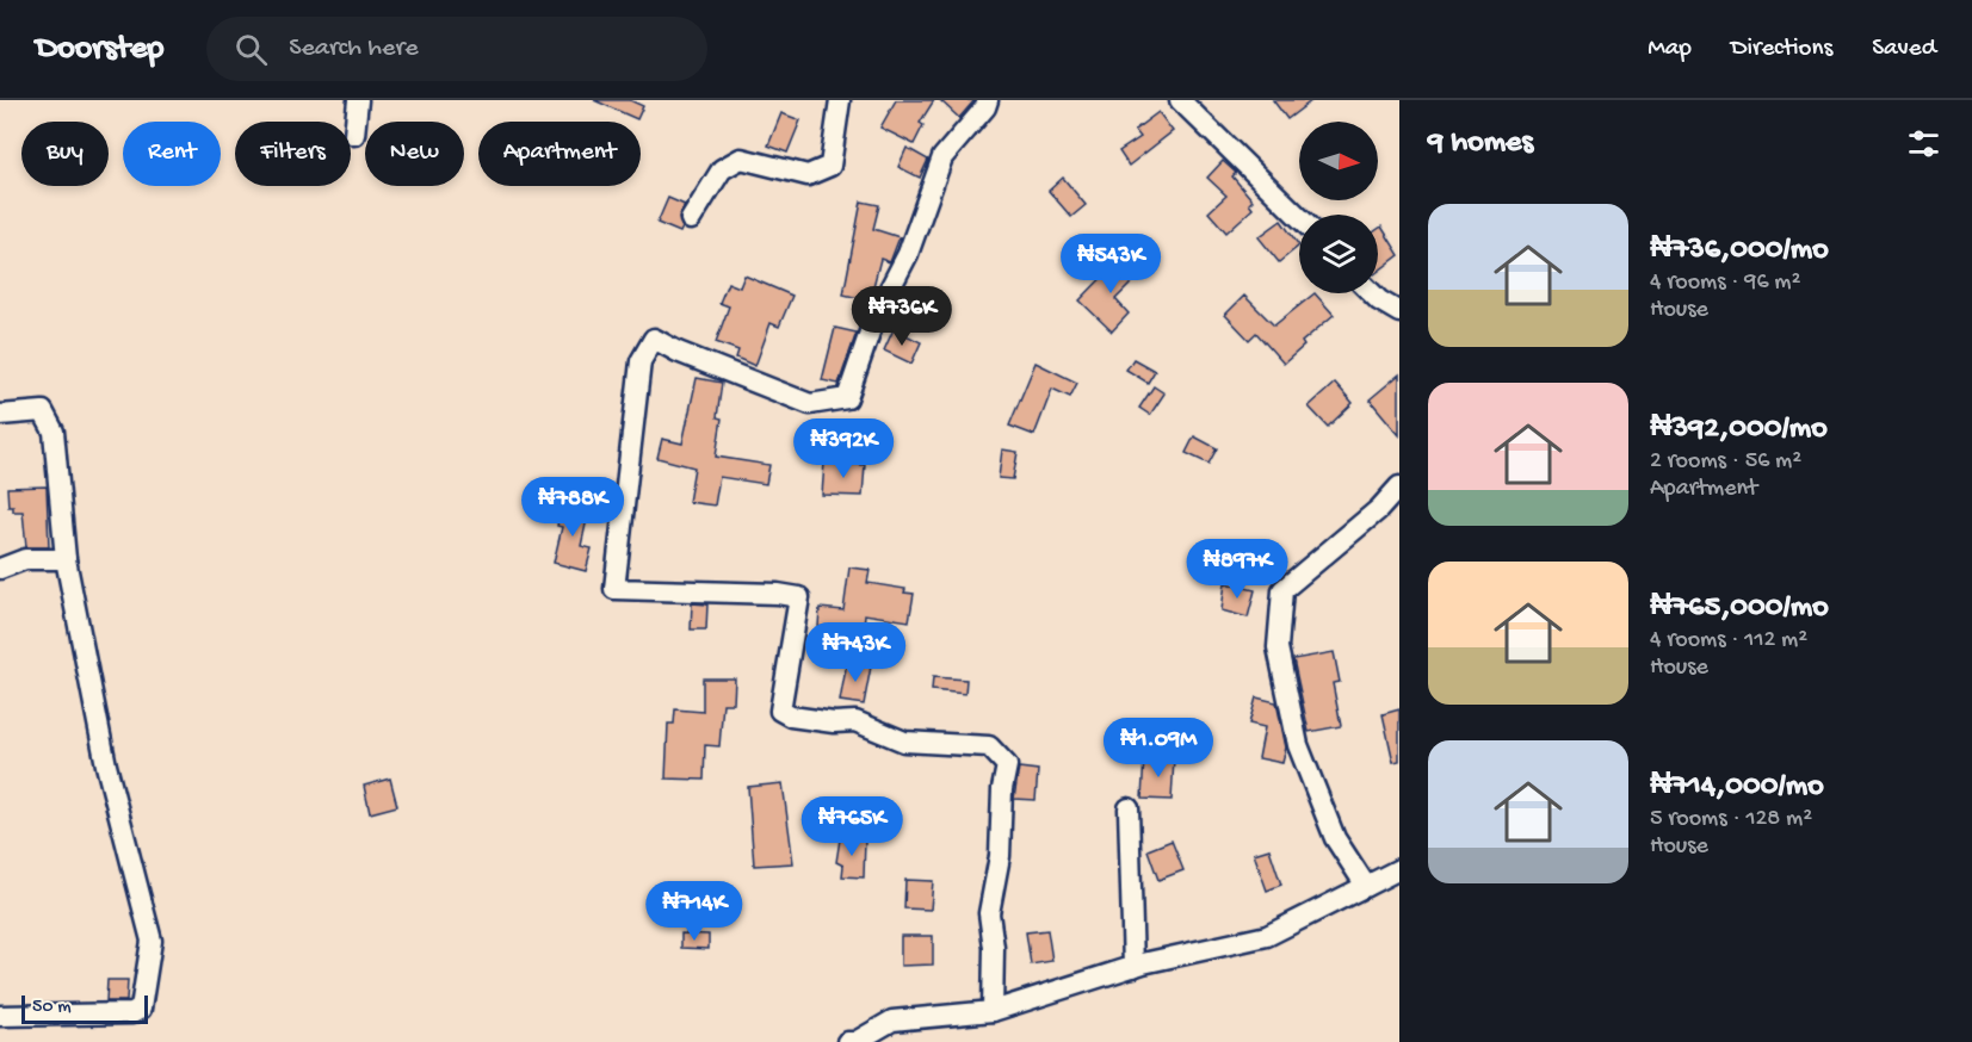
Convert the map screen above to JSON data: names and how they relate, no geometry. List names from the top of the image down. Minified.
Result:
{"scale_bar":"50 m","north":"right","page":{"header":"Doorstep","search":"Search here","nav":["Map","Directions","Saved"],"heading":"9 homes","chip":["Buy","Rent","Filters","New","Apartment"],"list":[{"name":"₦736,000/mo","note":"4 rooms · 96 m² · House"},{"name":"₦392,000/mo","note":"2 rooms · 56 m² · Apartment"},{"name":"₦765,000/mo","note":"4 rooms · 112 m² · House"},{"name":"₦714,000/mo","note":"5 rooms · 128 m² · House"}],"price":["₦543K","₦736K","₦392K","₦788K","₦897K","₦743K","₦1.09M","₦765K","₦714K"],"scale":"50 m"}}
